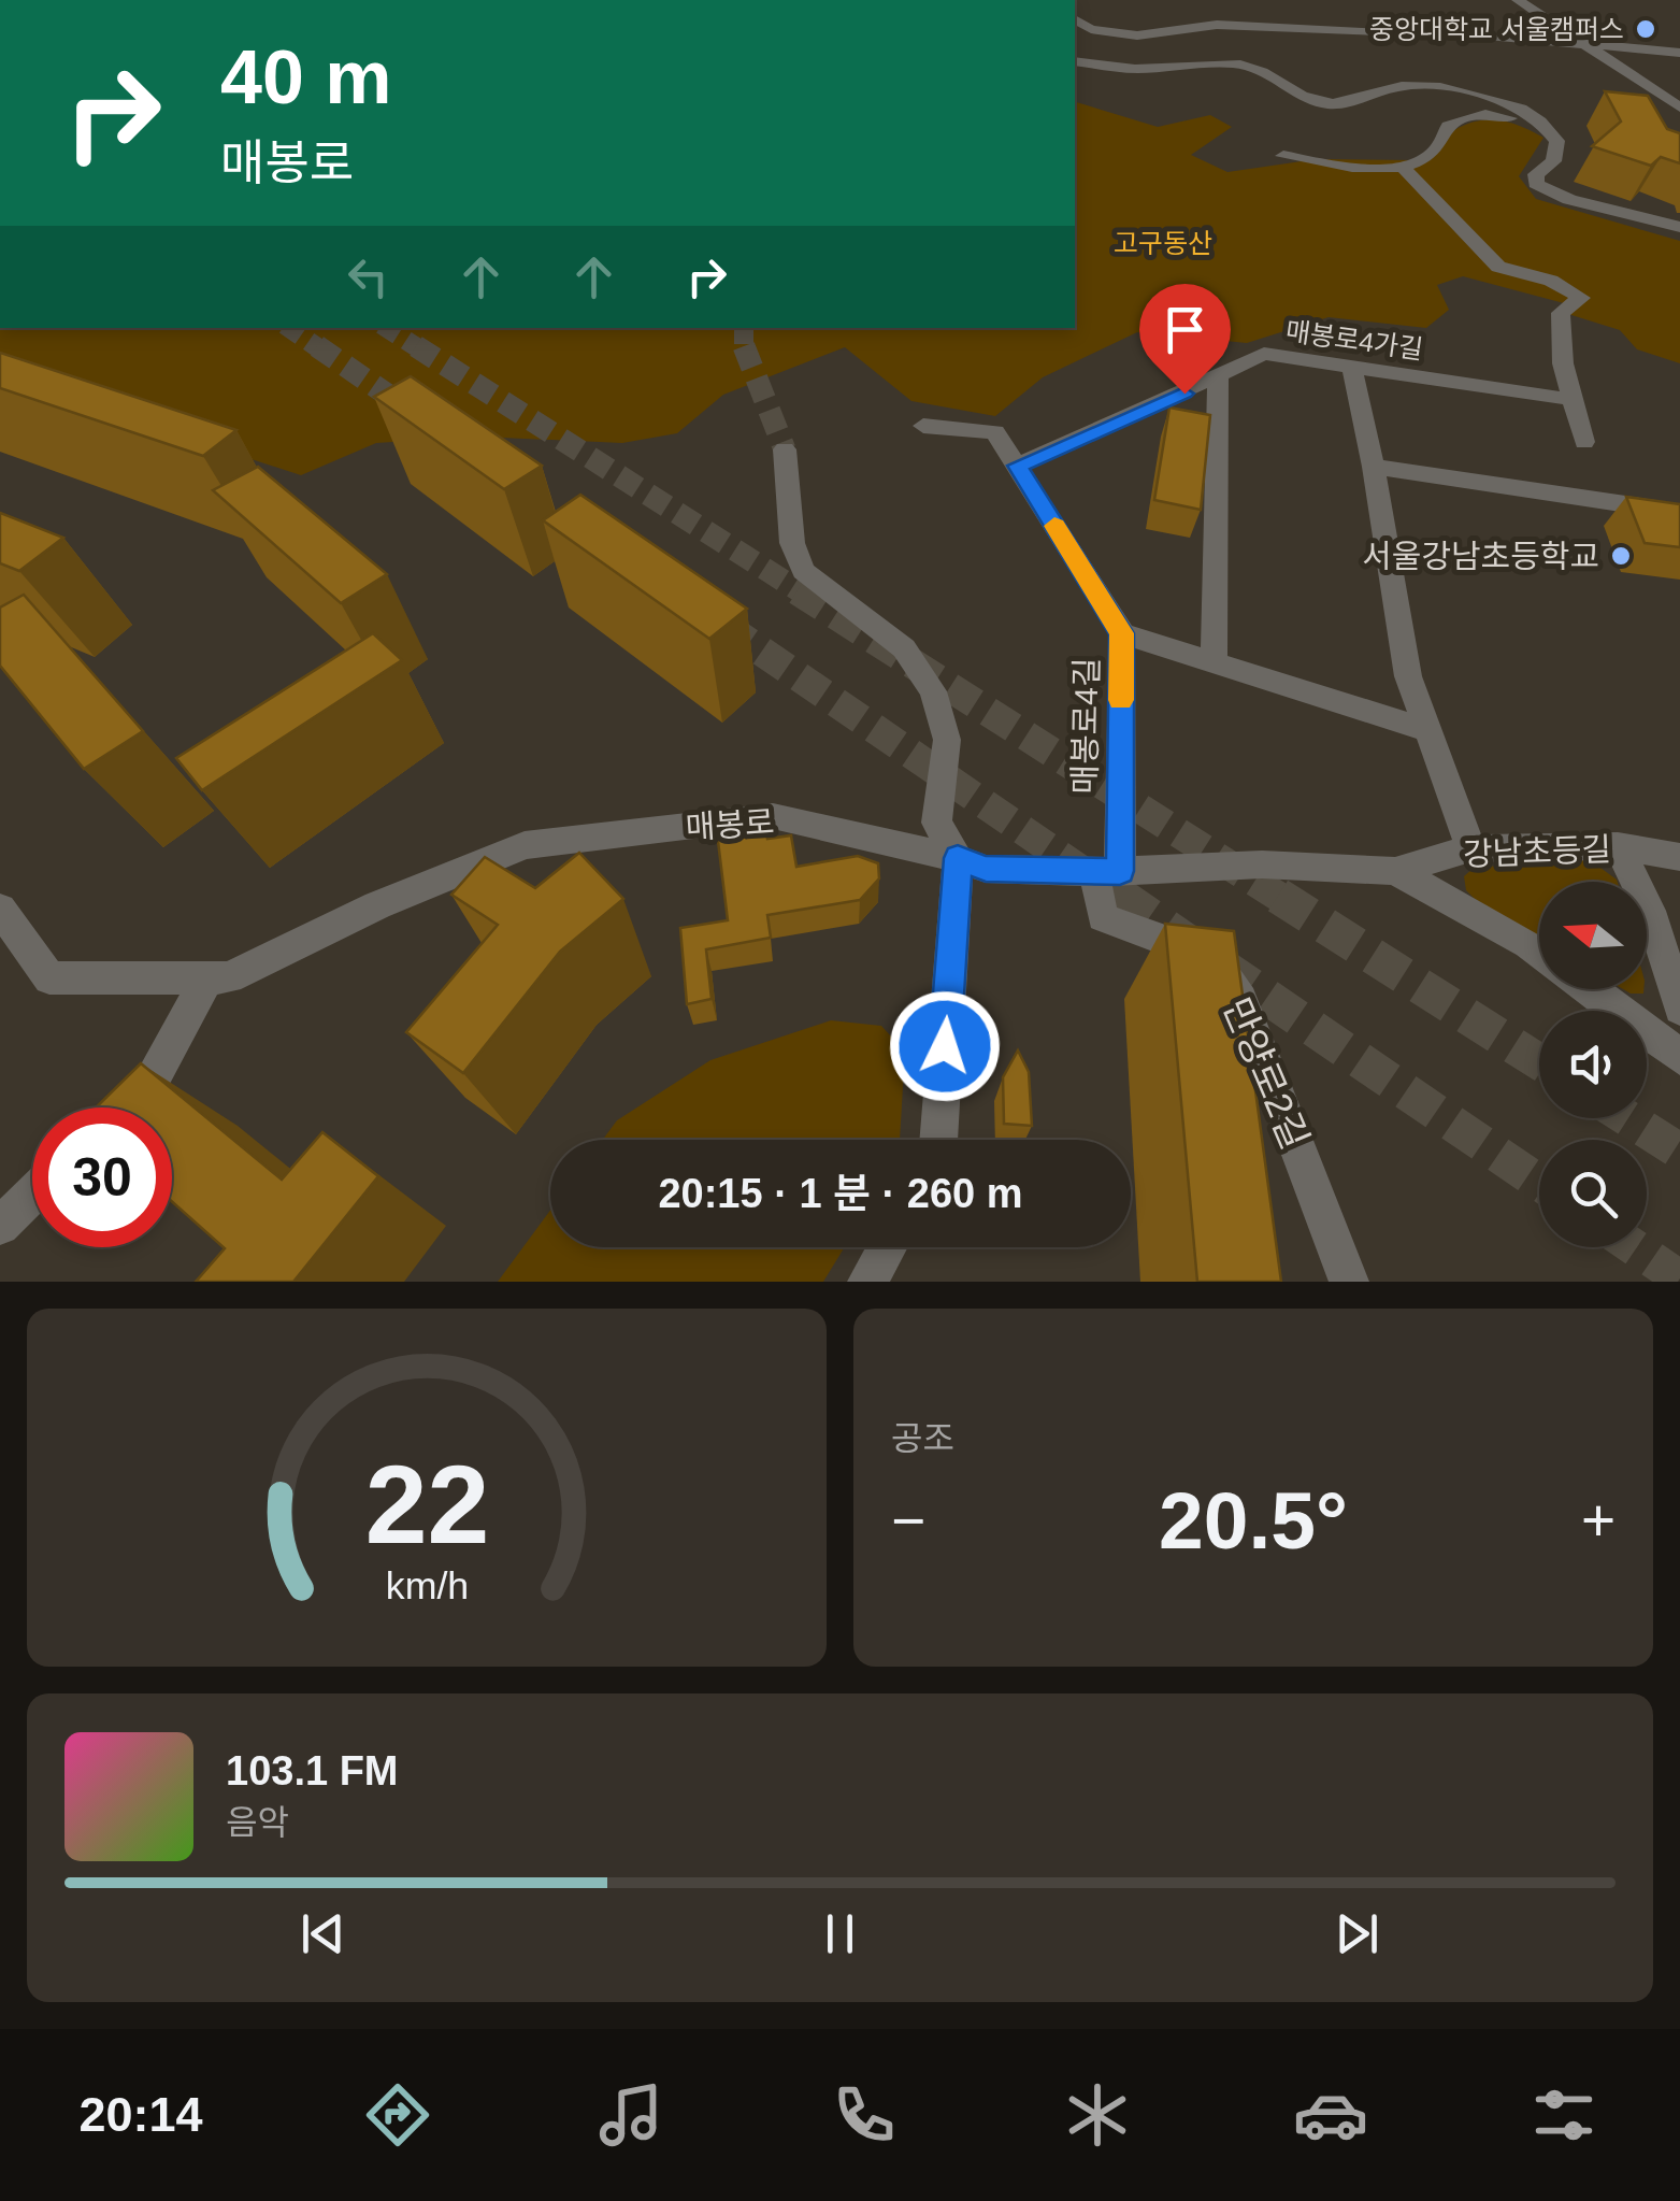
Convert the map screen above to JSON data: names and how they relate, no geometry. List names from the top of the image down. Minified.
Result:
{"streets":{"street":["매봉로4가길","매봉로4길","매봉로","강남초등길","만양로2길"]},"crossings":[["매봉로4가길","매봉로4길"],["매봉로4길","매봉로"],["매봉로4길","만양로2길"],["매봉로","강남초등길"],["매봉로","만양로2길"]],"parks":["고구동산"],"places":["중앙대학교 서울캠퍼스","서울강남초등학교"],"north":"left","page":{"turn":["40 m","매봉로"],"limit":"30","trip":"20:15 · 1 분 · 260 m","tile":"공조","heat":["−","20.5°","+"],"song":["103.1 FM","음악"],"tabs":"20:14","gauge":["22","km/h"]}}
